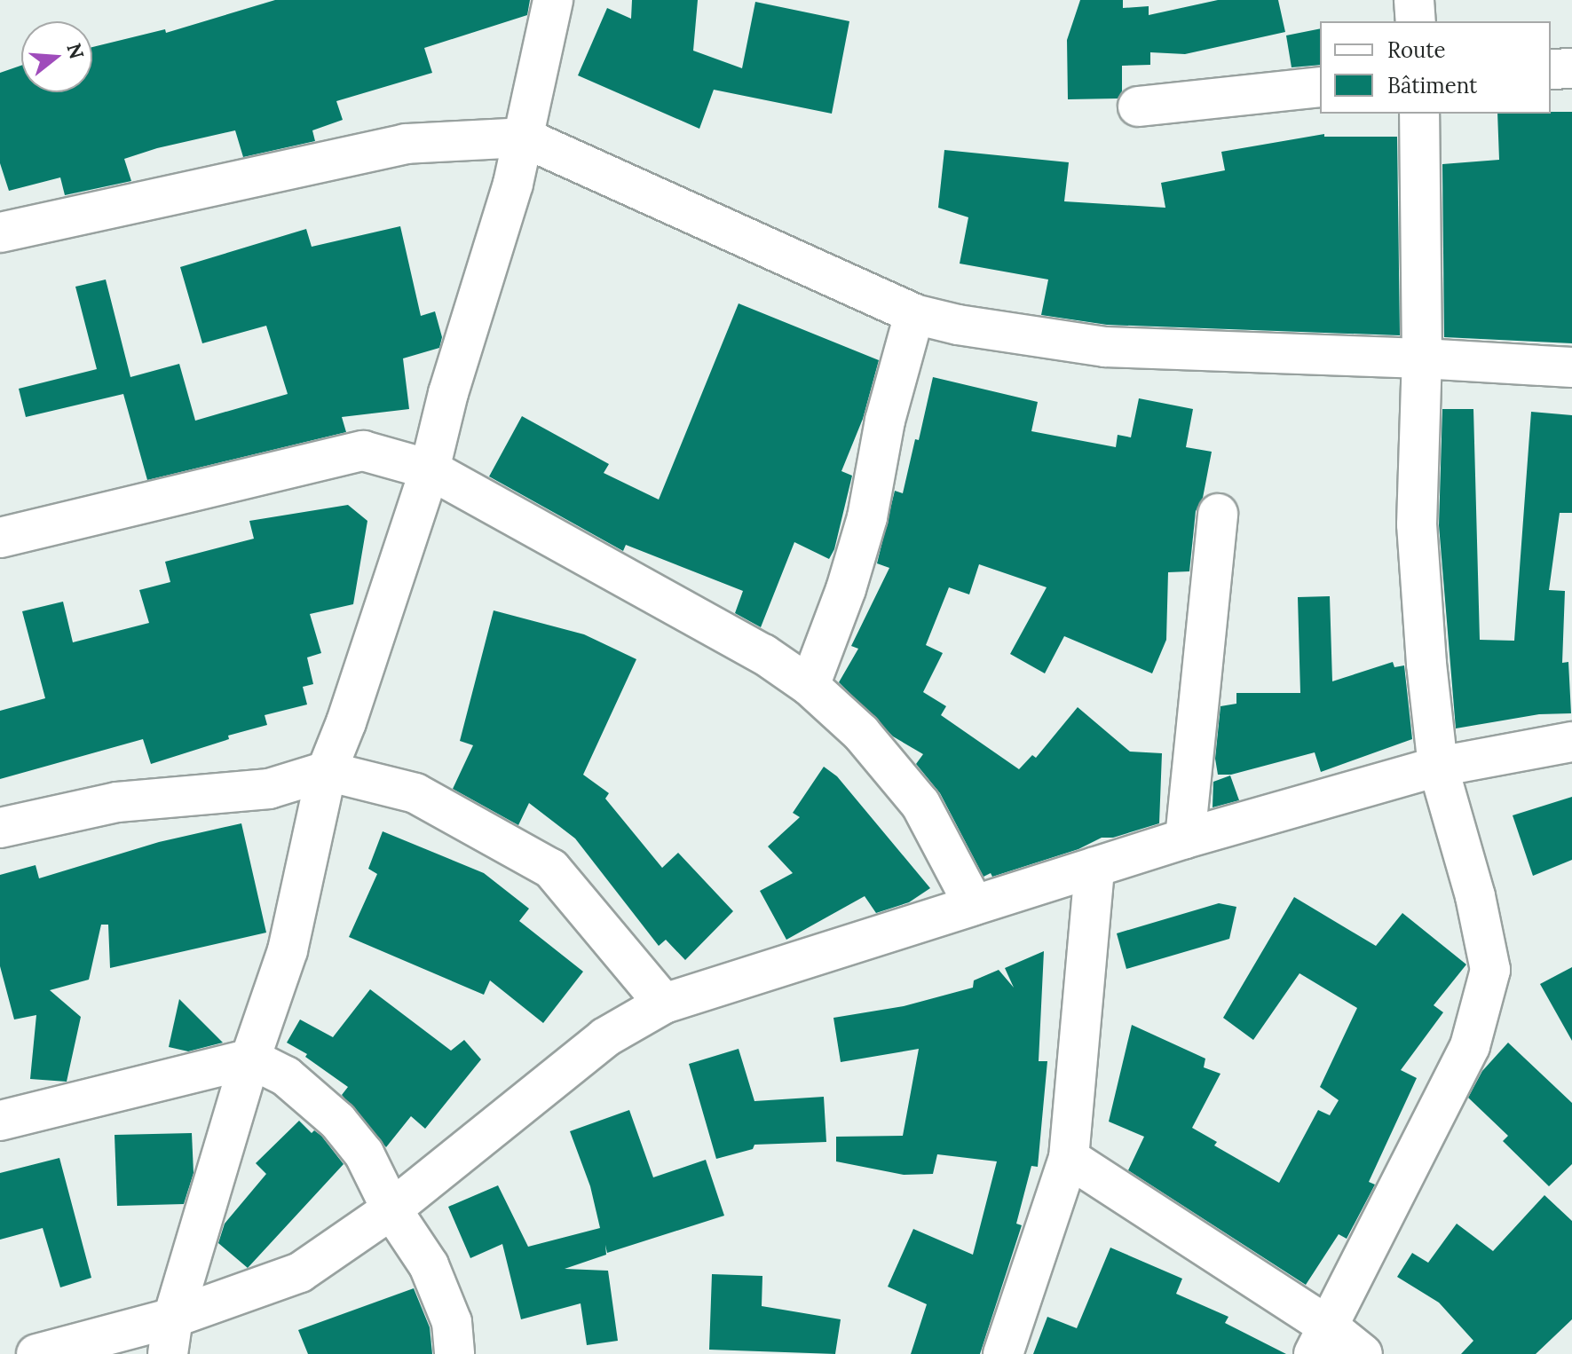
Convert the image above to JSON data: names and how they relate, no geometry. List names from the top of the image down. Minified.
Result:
{"legend":["Route","Bâtiment"],"north":"right"}
